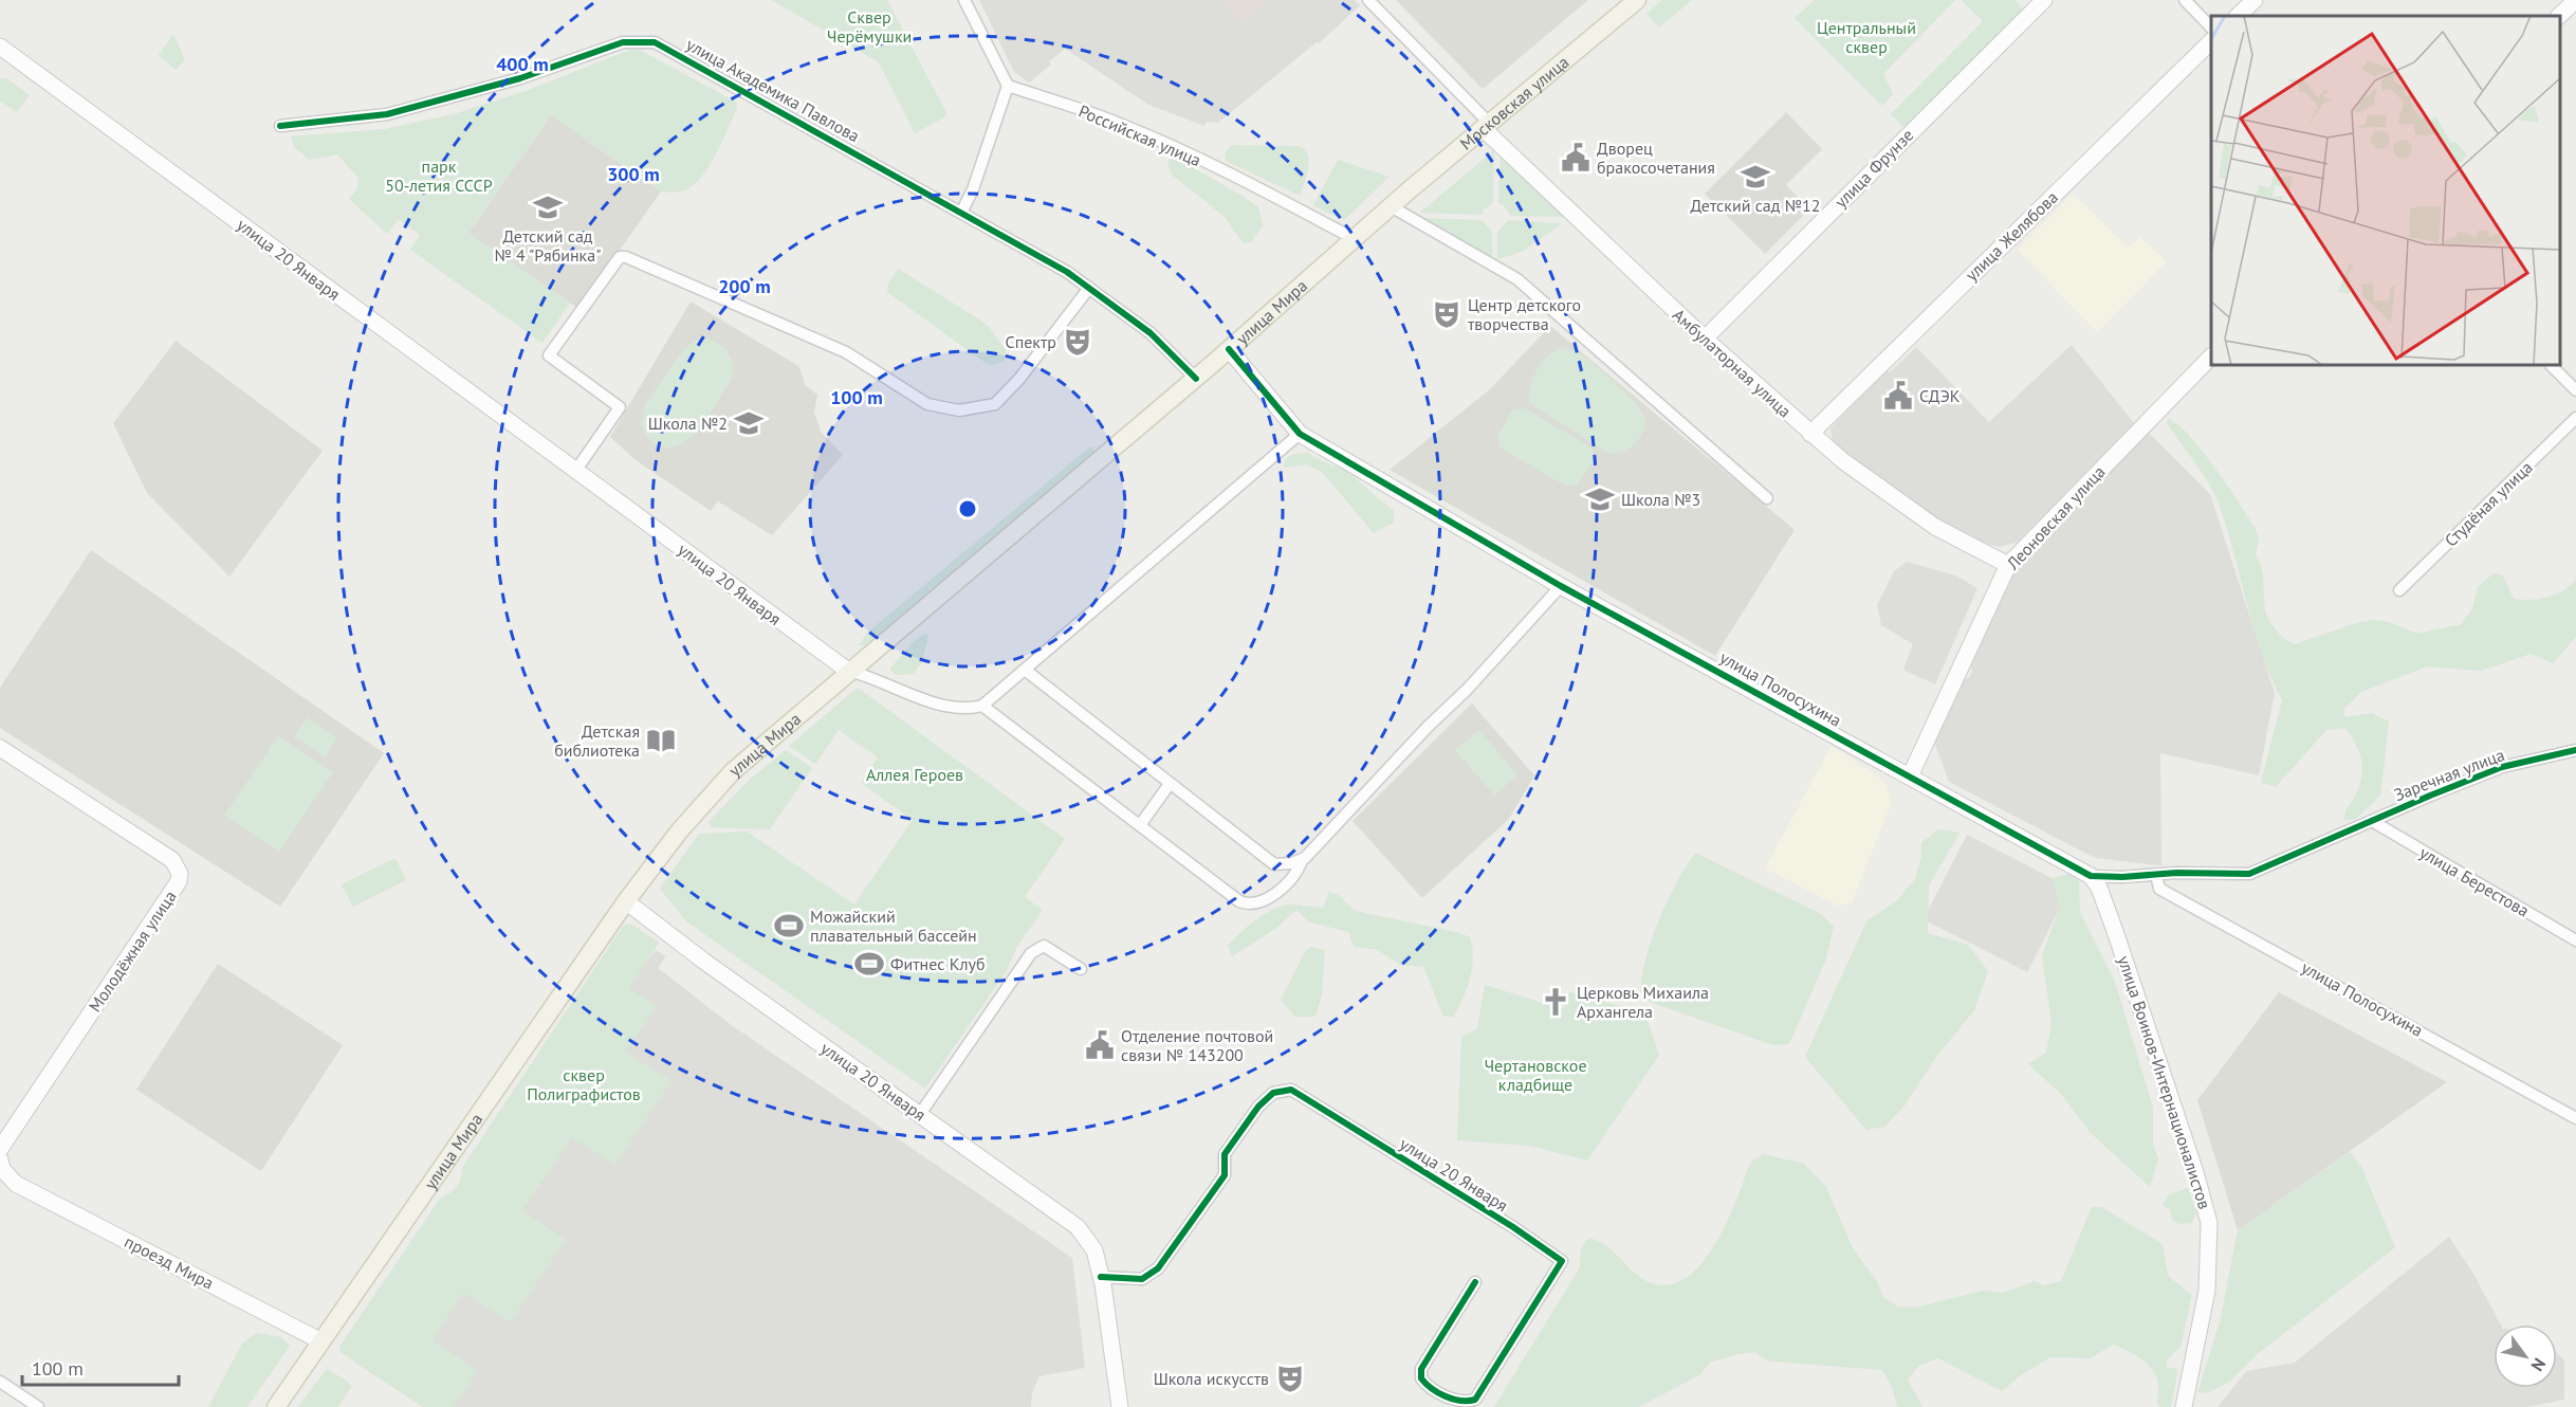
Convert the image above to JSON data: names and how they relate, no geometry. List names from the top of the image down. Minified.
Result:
{"streets":{"main road":["Московская улица","улица Мира"],"street":["улица Академика Павлова","Российская улица","улица Фрунзе","улица Желябова","улица 20 Января","Амбулаторная улица","Студёная улица","Леоновская улица","улица Полосухина","Заречная улица","улица Берестова","Молодёжная улица","улица Воинов-Интернационалистов","проезд Мира"]},"crossings":[["улица Академика Павлова","улица Мира"],["Московская улица","улица Мира"],["Московская улица","Амбулаторная улица"],["Российская улица","улица Мира"],["улица Фрунзе","Амбулаторная улица"],["улица Желябова","Амбулаторная улица"],["улица 20 Января","улица Мира"],["улица Мира","улица Полосухина"],["улица Мира","проезд Мира"],["Амбулаторная улица","Леоновская улица"],["Леоновская улица","улица Полосухина"],["улица Полосухина","Заречная улица"],["улица Полосухина","улица Берестова"],["улица Полосухина","улица Воинов-Интернационалистов"],["Заречная улица","улица Берестова"]],"parks":["Сквер Черёмушки","Центральный сквер","парк 50-летия СССР","Аллея Героев","Чертановское кладбище","сквер Полиграфистов"],"places":{"public building":["Дворец бракосочетания","СДЭК","Отделение почтовой связи № 143200"],"school or university":["Детский сад №12","Детский сад № 4 \"Рябинка\"","Школа №2","Школа №3"],"theatre":["Центр детского творчества","Спектр","Школа искусств"],"library":["Детская библиотека"],"sports":["Можайский плавательный бассейн","Фитнес Клуб"],"church":["Церковь Михаила Архангела"]},"scale_bar":"100 m","north":"bottom right","rings":["400 m","300 m","200 m","100 m"]}
